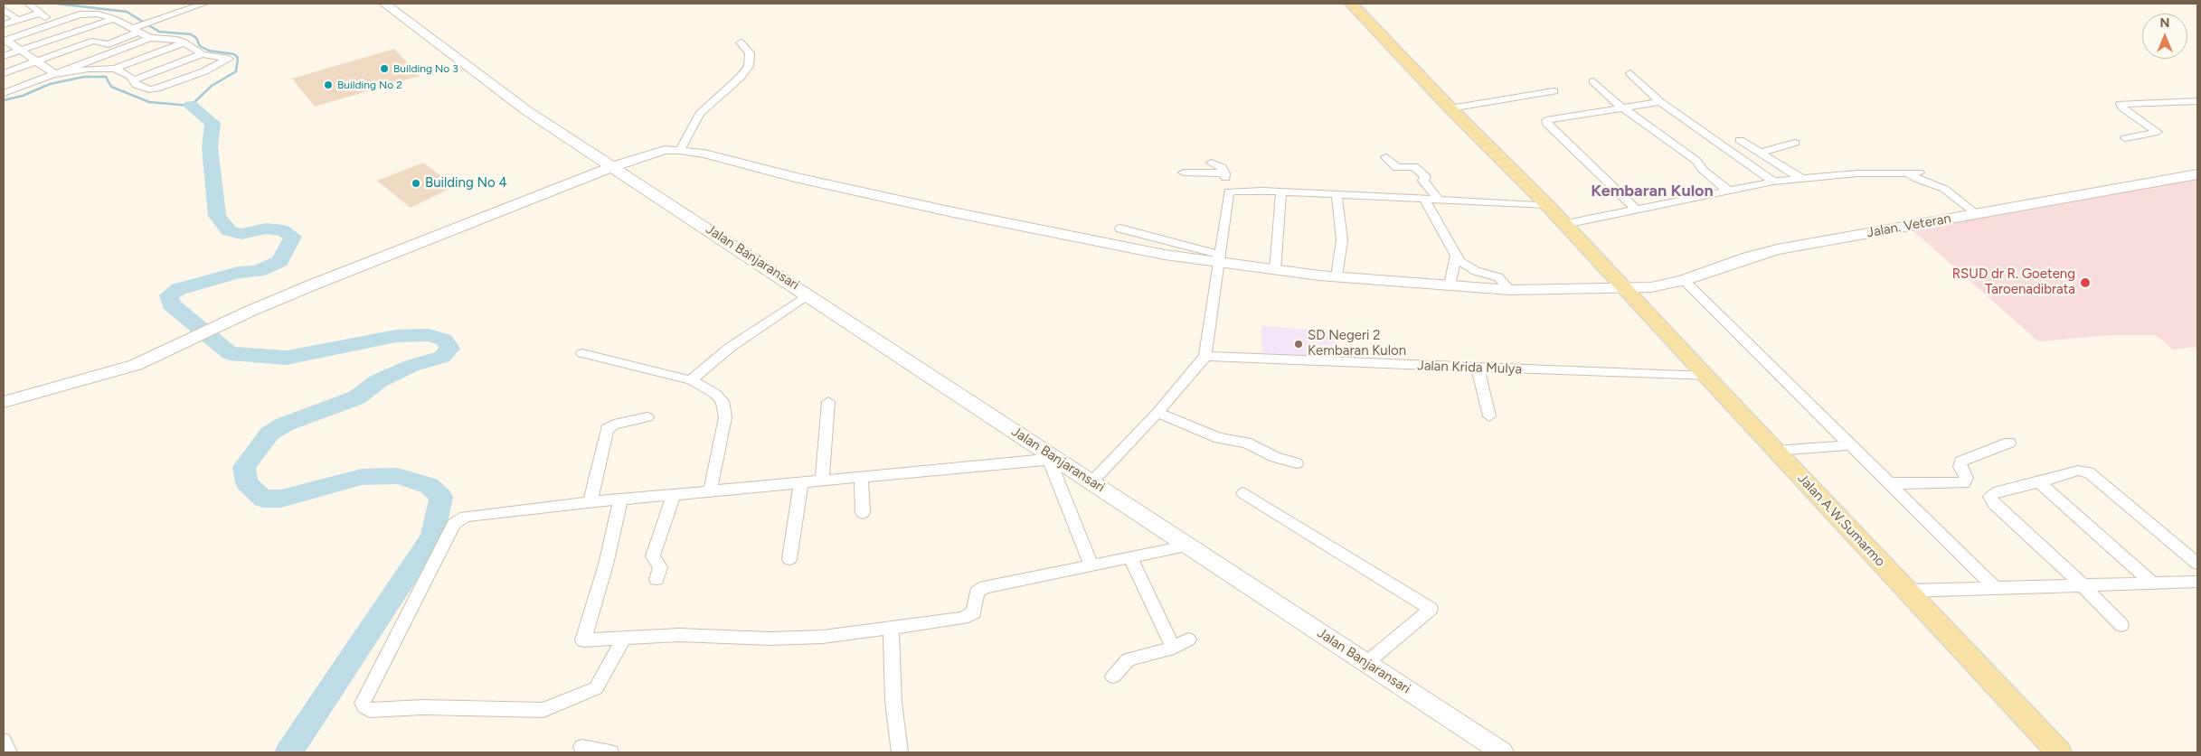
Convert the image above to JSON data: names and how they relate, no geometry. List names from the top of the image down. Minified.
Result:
{"streets":{"main road":["Jalan A.W.Sumarmo"],"street":["Jalan. Veteran","Jalan Banjaransari","Jalan Krida Mulya"]},"crossings":[["Jalan. Veteran","Jalan Banjaransari"],["Jalan. Veteran","Jalan A.W.Sumarmo"],["Jalan Krida Mulya","Jalan A.W.Sumarmo"]],"districts":["Kembaran Kulon"],"places":["Building No 3","Building No 2","Building No 4","RSUD dr R. Goeteng Taroenadibrata","SD Negeri 2 Kembaran Kulon"],"north":"top"}
